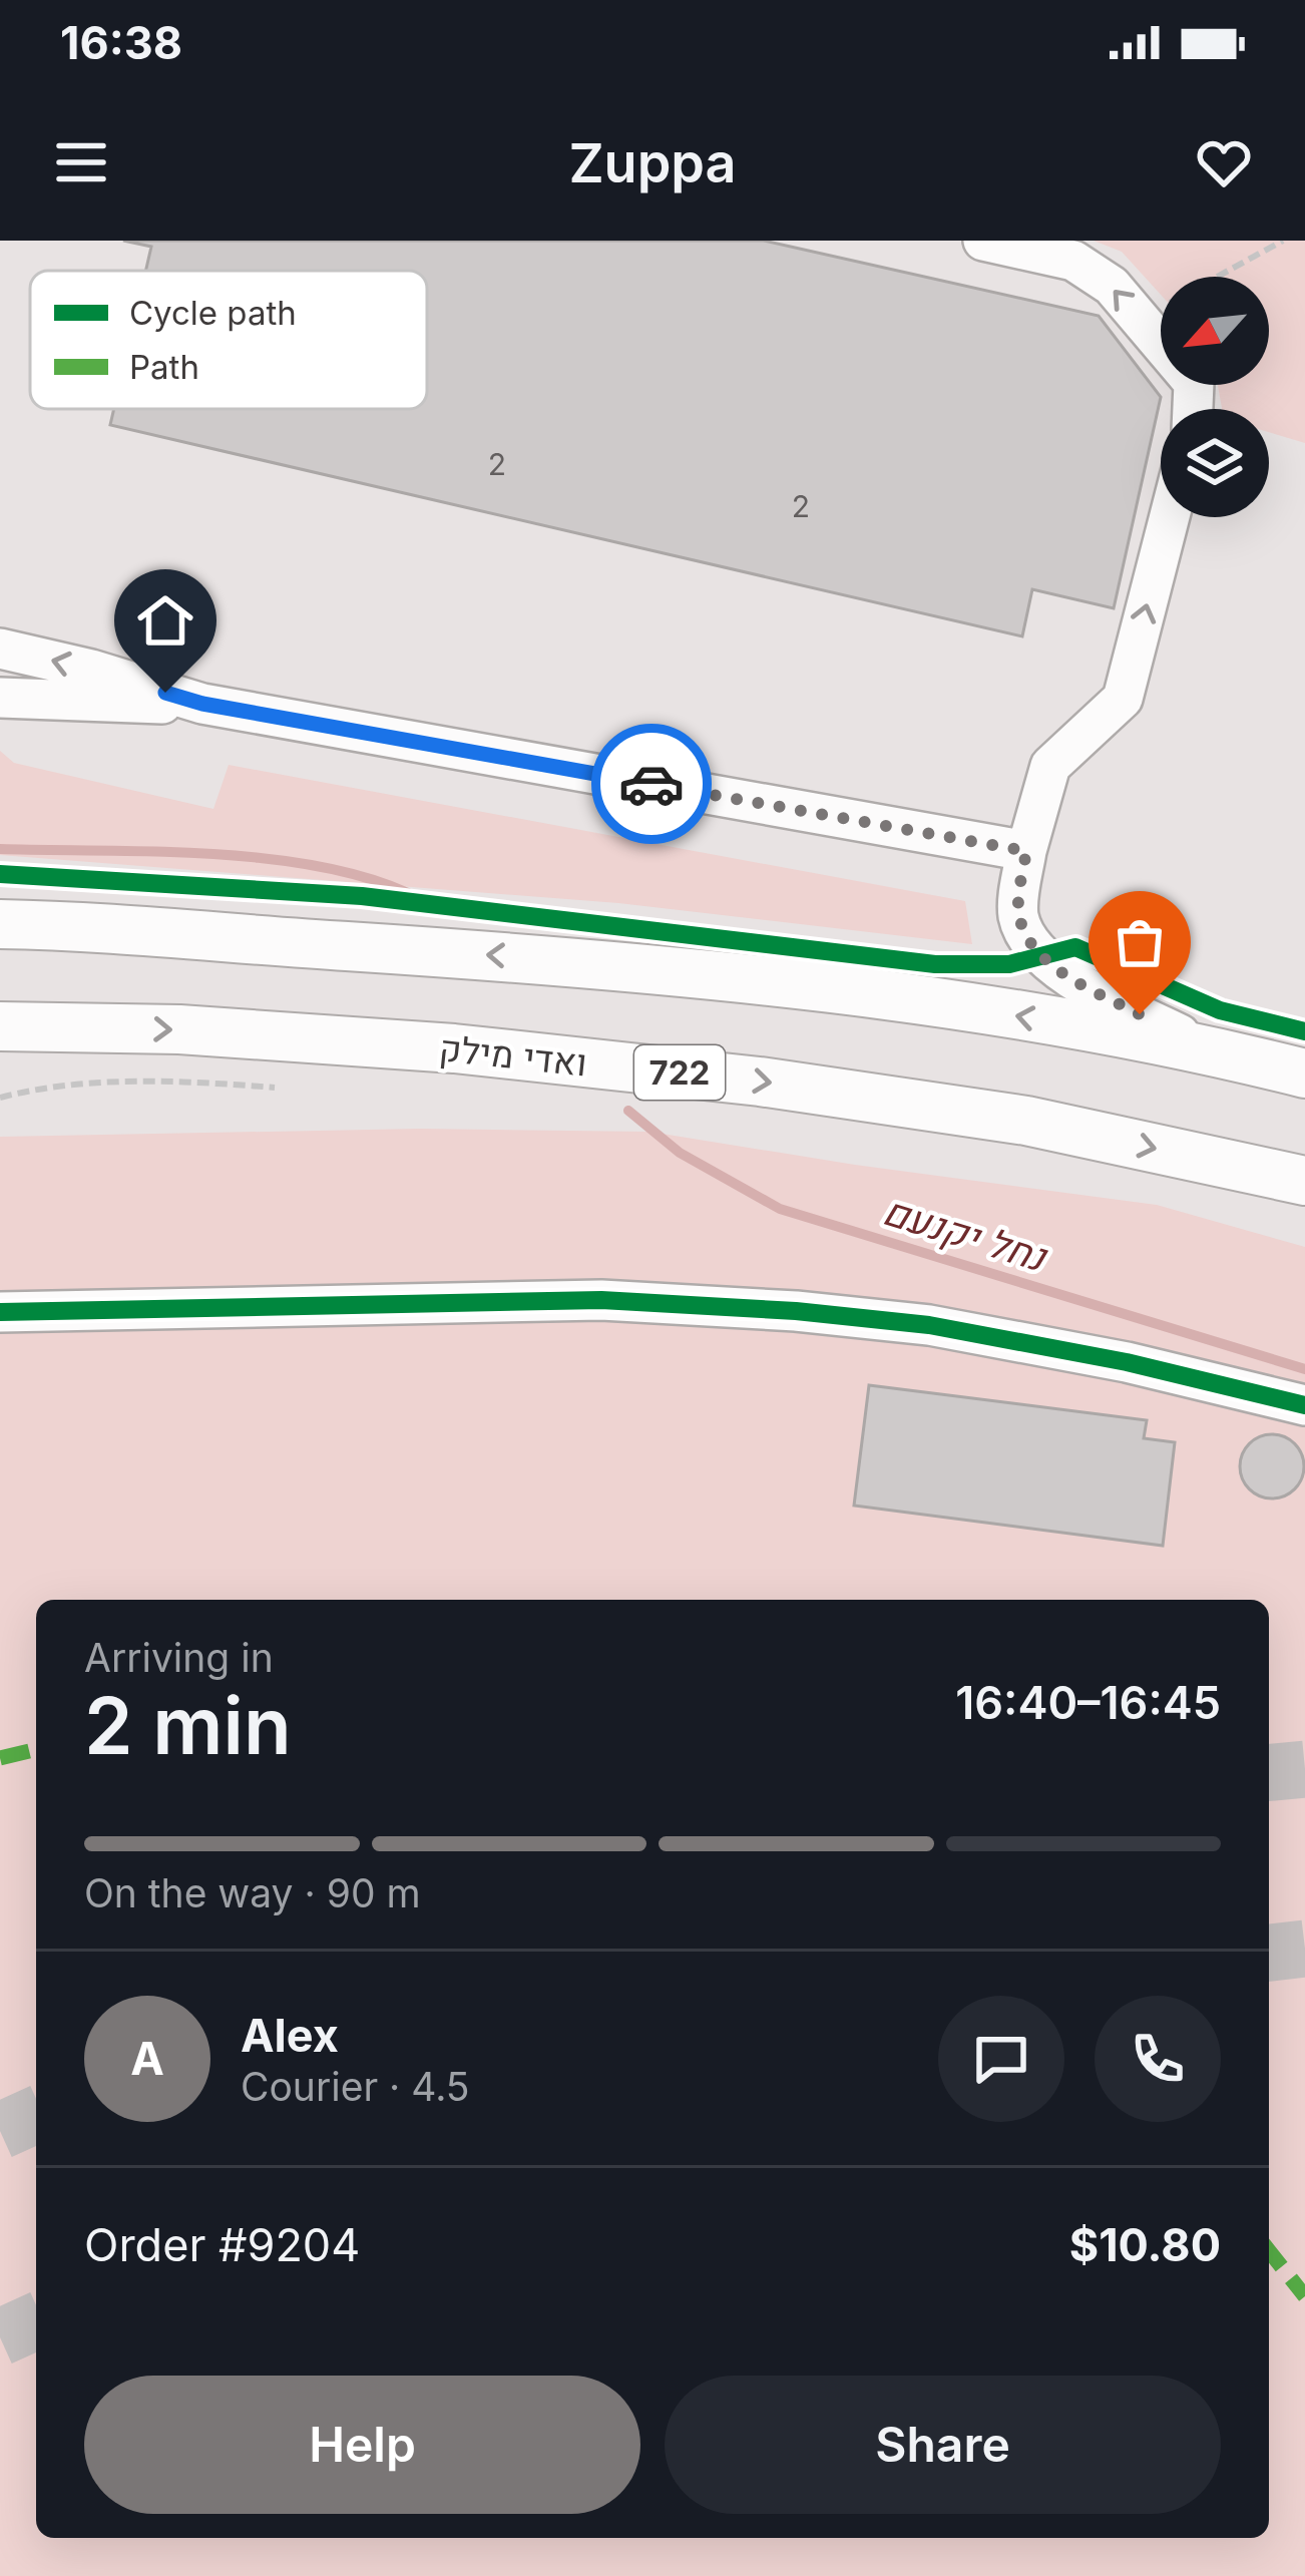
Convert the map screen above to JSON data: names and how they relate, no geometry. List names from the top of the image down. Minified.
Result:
{"streets":{"main road":["ואדי מילק","722"]},"water":["נחל יקנעם"],"house_numbers":["2","2"],"legend":["Cycle path","Path"],"north":"bottom left","page":{"status":"16:38","header":"Zuppa","heading":["2 min","Arriving in","16:40–16:45"],"panel":["Alex","Courier · 4.5","Order #9204","$10.80"],"bar":"On the way · 90 m","round":"A","buttons":["Help","Share"]}}
